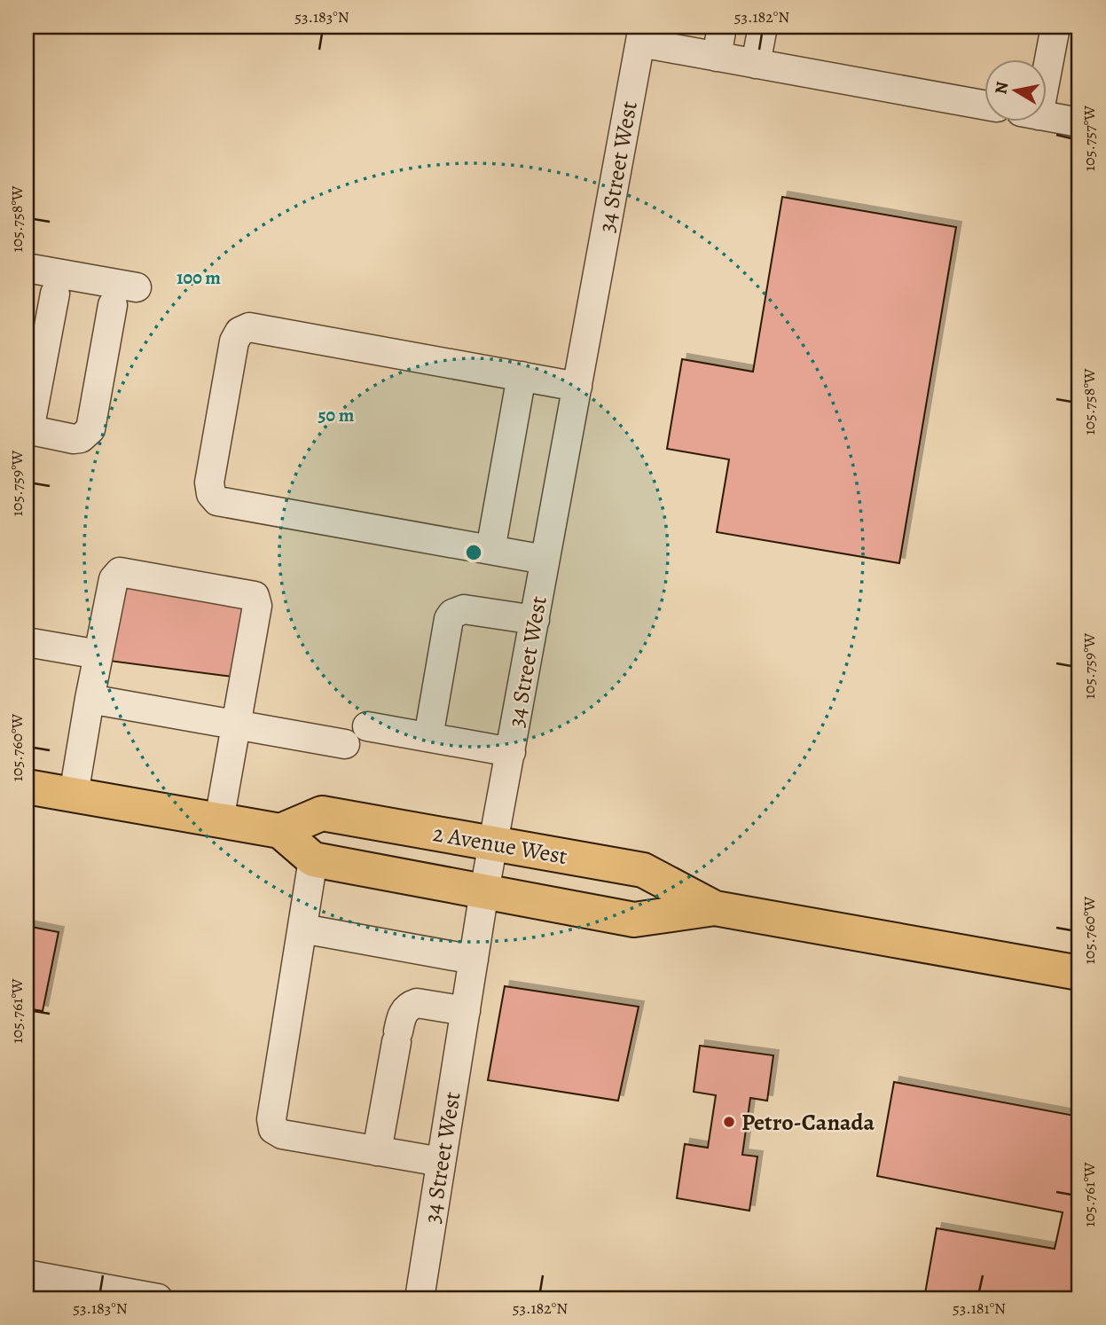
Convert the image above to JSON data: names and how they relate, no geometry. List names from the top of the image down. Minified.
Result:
{"streets":{"highway":["2 Avenue West"],"street":["34 Street West"]},"crossings":[["34 Street West","2 Avenue West"]],"places":["Petro-Canada"],"north":"left","coordinates":["53.183°N","53.182°N","105.757°W","105.758°W","105.759°W","105.760°W","105.761°W","53.181°N"],"rings":["100 m","50 m"]}
